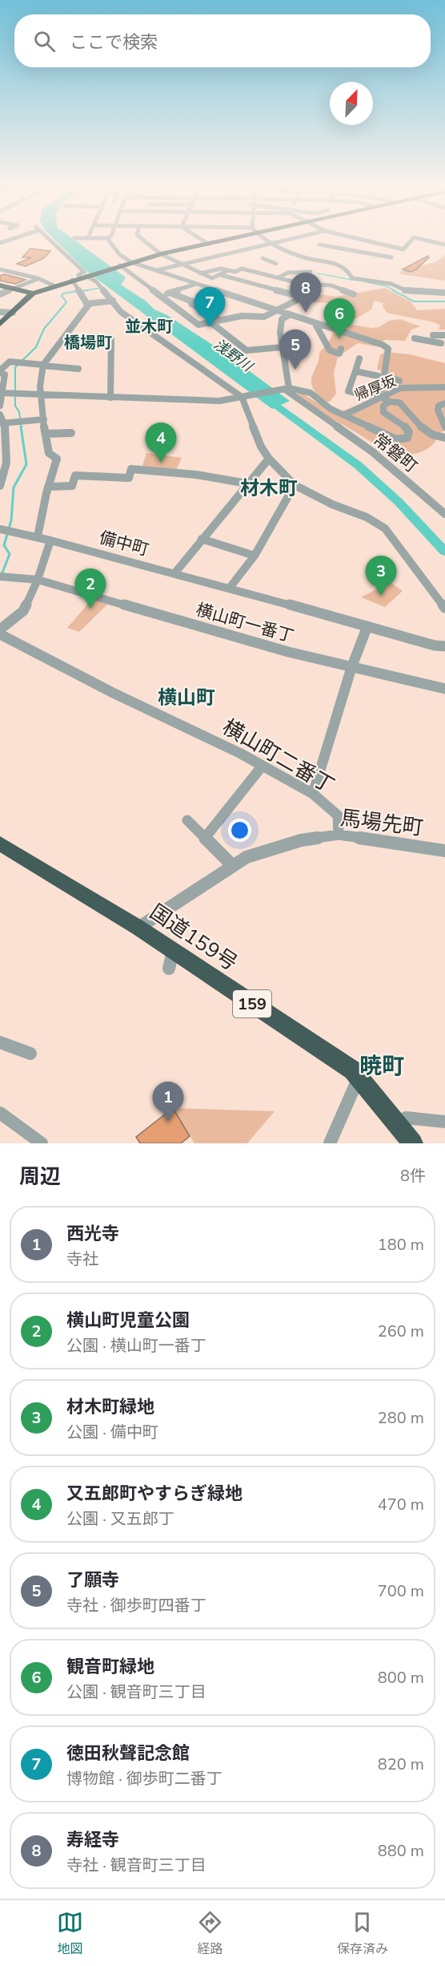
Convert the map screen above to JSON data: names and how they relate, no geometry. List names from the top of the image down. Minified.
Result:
{"streets":{"highway":["国道159号","159"],"street":["帰厚坂","常磐町","備中町","横山町一番丁","横山町二番丁","馬場先町"]},"crossings":[["横山町二番丁","馬場先町"],["馬場先町","国道159号"]],"districts":["並木町","橋場町","材木町","横山町","暁町"],"water":["浅野川"],"north":"top right","page":{"search":"ここで検索","pins":["8","7","6","5","4","3","2","1"],"heading":["周辺","8件"],"list":[{"mark":"1","name":"西光寺","note":"寺社","value":"180 m"},{"mark":"2","name":"横山町児童公園","note":"公園 · 横山町一番丁","value":"260 m"},{"mark":"3","name":"材木町緑地","note":"公園 · 備中町","value":"280 m"},{"mark":"4","name":"又五郎町やすらぎ緑地","note":"公園 · 又五郎丁","value":"470 m"},{"mark":"5","name":"了願寺","note":"寺社 · 御歩町四番丁","value":"700 m"},{"mark":"6","name":"観音町緑地","note":"公園 · 観音町三丁目","value":"800 m"},{"mark":"7","name":"徳田秋聲記念館","note":"博物館 · 御歩町二番丁","value":"820 m"},{"mark":"8","name":"寿経寺","note":"寺社 · 観音町三丁目","value":"880 m"}],"nav":["地図","経路","保存済み"]}}
